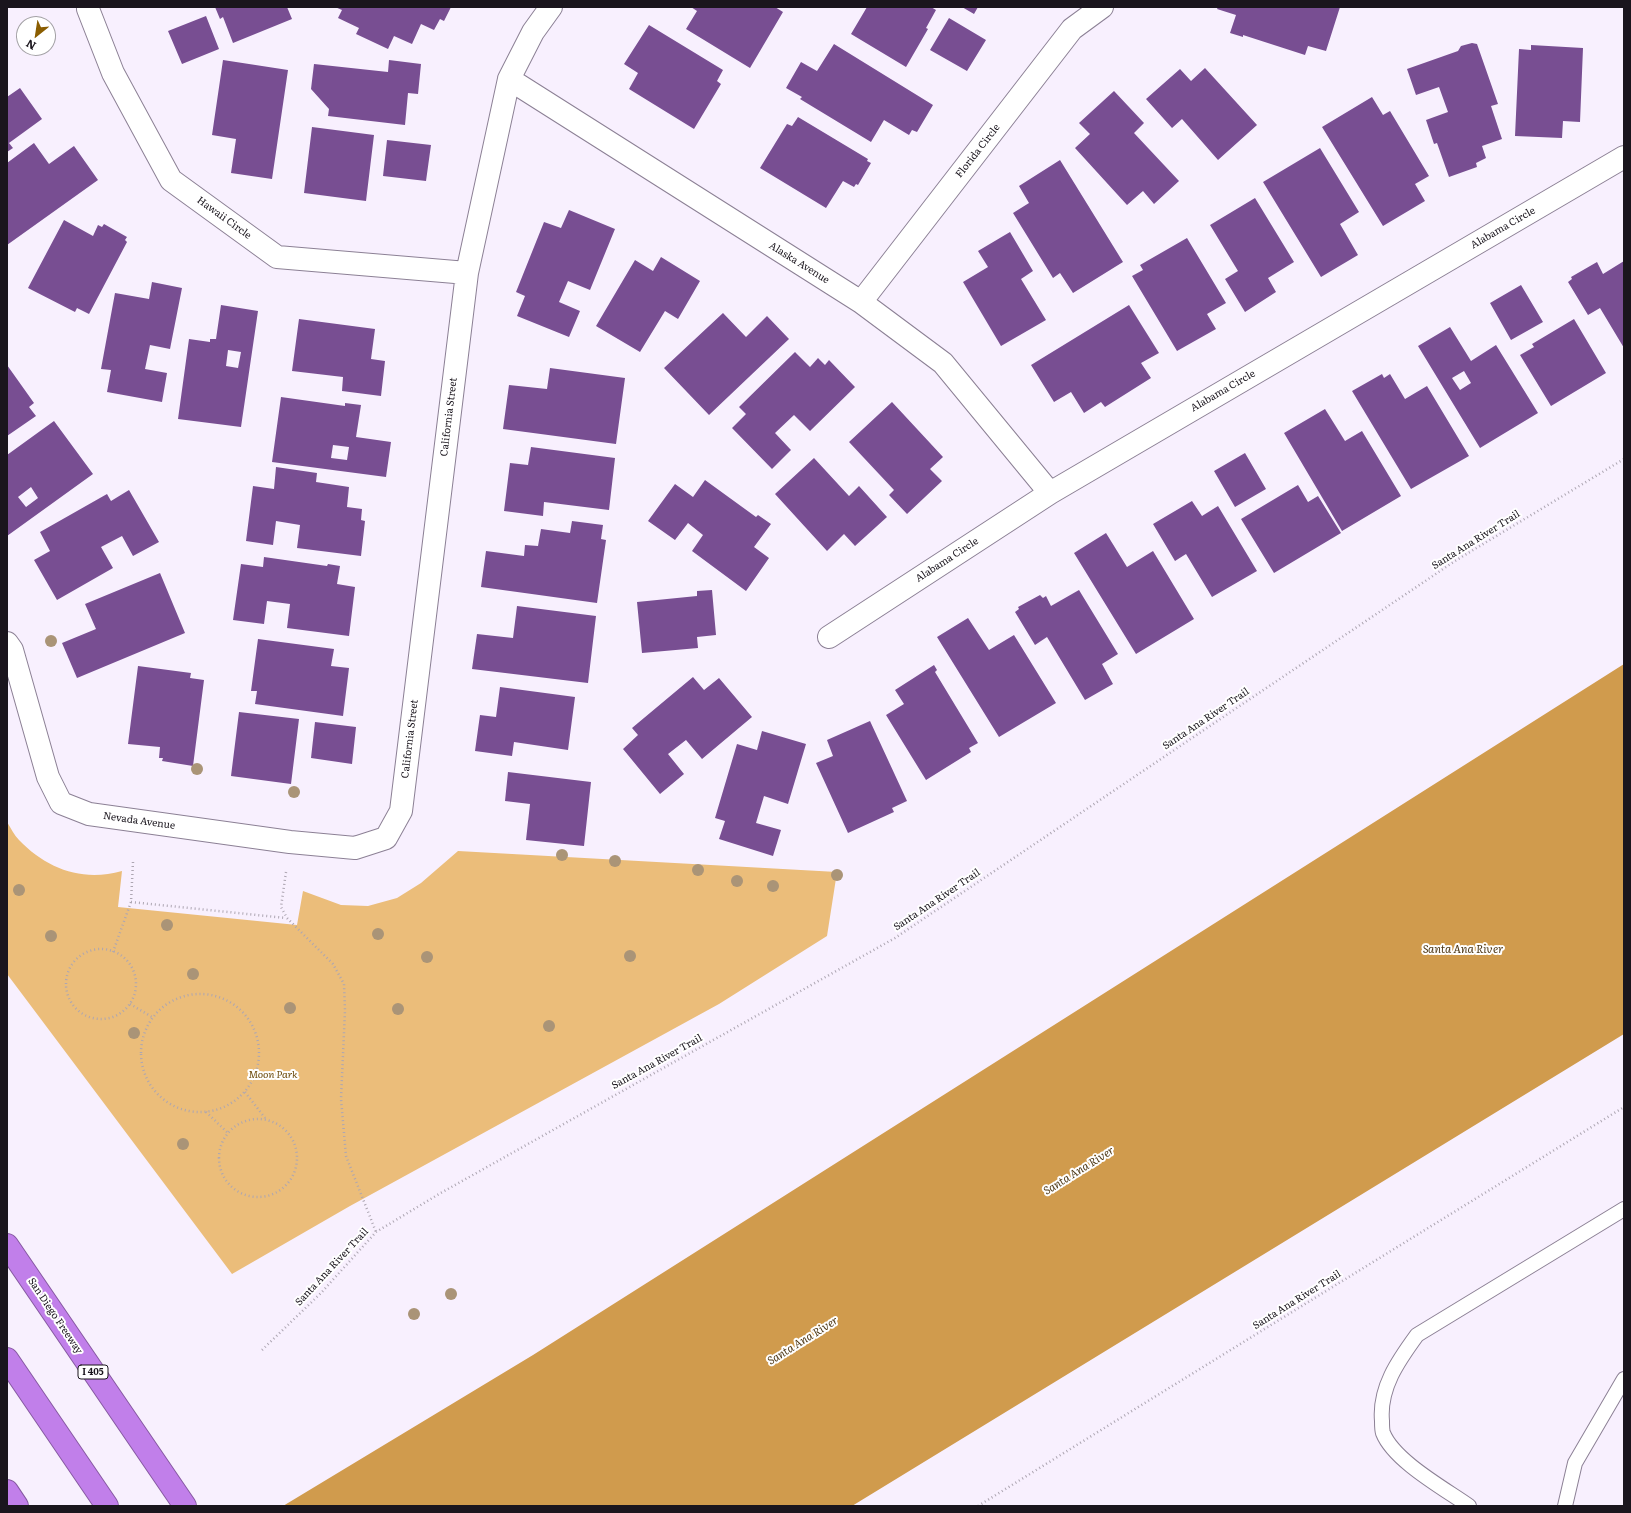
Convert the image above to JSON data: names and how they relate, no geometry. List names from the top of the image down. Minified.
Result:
{"streets":{"highway":["San Diego Freeway","I 405"],"street":["Florida Circle","Hawaii Circle","Alabama Circle","Alaska Avenue","California Street","Nevada Avenue"],"path":["Santa Ana River Trail"]},"crossings":[["Florida Circle","Alaska Avenue"],["Hawaii Circle","California Street"],["Alabama Circle","Alaska Avenue"],["Alaska Avenue","California Street"],["California Street","Nevada Avenue"]],"water":["Santa Ana River"],"parks":["Moon Park"],"north":"bottom left"}
